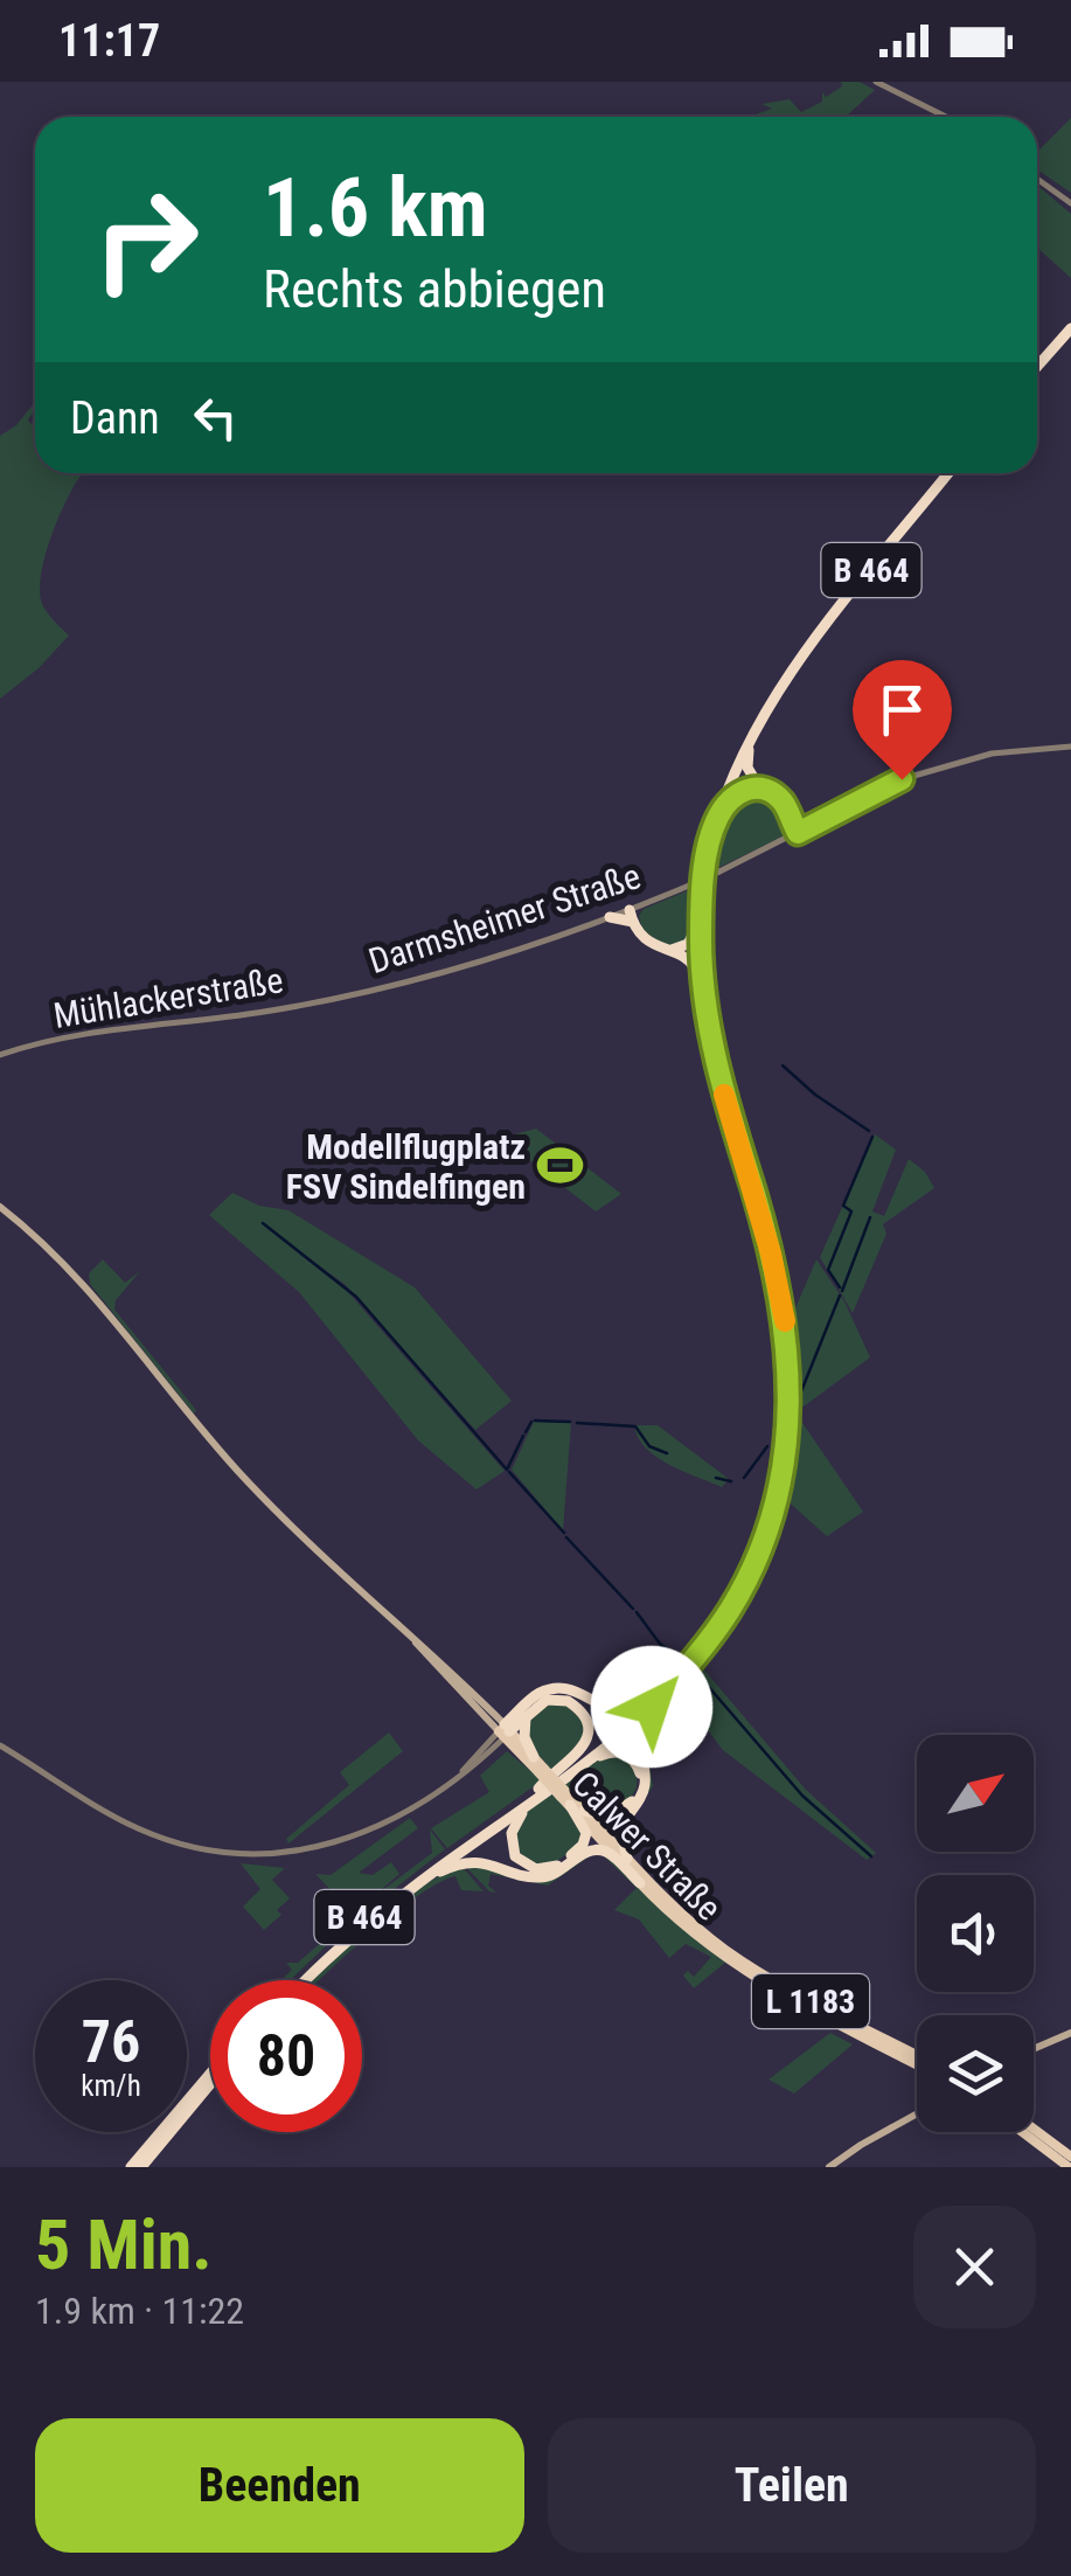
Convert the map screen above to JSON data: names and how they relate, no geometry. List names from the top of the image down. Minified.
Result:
{"streets":{"highway":["B 464"],"main road":["Calwer Straße","L 1183"],"street":["Darmsheimer Straße","Mühlackerstraße"]},"crossings":[["Darmsheimer Straße","Mühlackerstraße"]],"places":{"sports":["Modellflugplatz FSV Sindelfingen"]},"north":"top right","page":{"status":"11:17","turn":["1.6 km","Rechts abbiegen"],"then":"Dann","speed":"76 km/h","limit":"80","heading":["5 Min.","1.9 km · 11:22"],"buttons":["Beenden","Teilen"]}}
